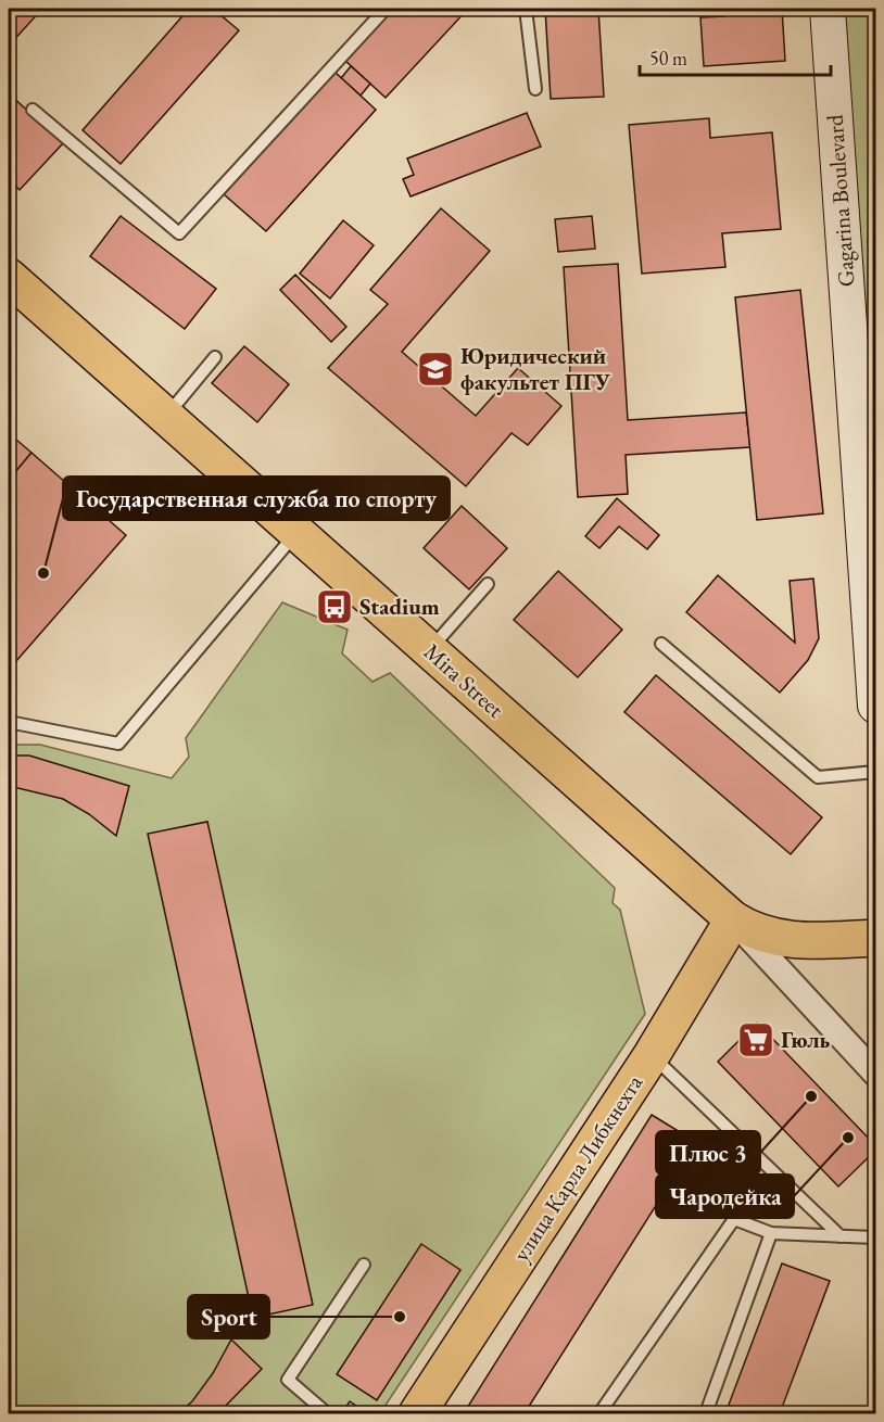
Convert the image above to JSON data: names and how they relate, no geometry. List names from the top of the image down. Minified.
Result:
{"streets":{"main road":["Mira Street","улица Карла Либкнехта"],"street":["Gagarina Boulevard"]},"crossings":[["Mira Street","улица Карла Либкнехта"]],"places":{"school or university":["Юридический факультет ПГУ"],"other":["Государственная служба по спорту","Плюс 3","Чародейка","Sport"],"bus stop":["Stadium"],"supermarket":["Гюль"]},"scale_bar":"50 m"}
